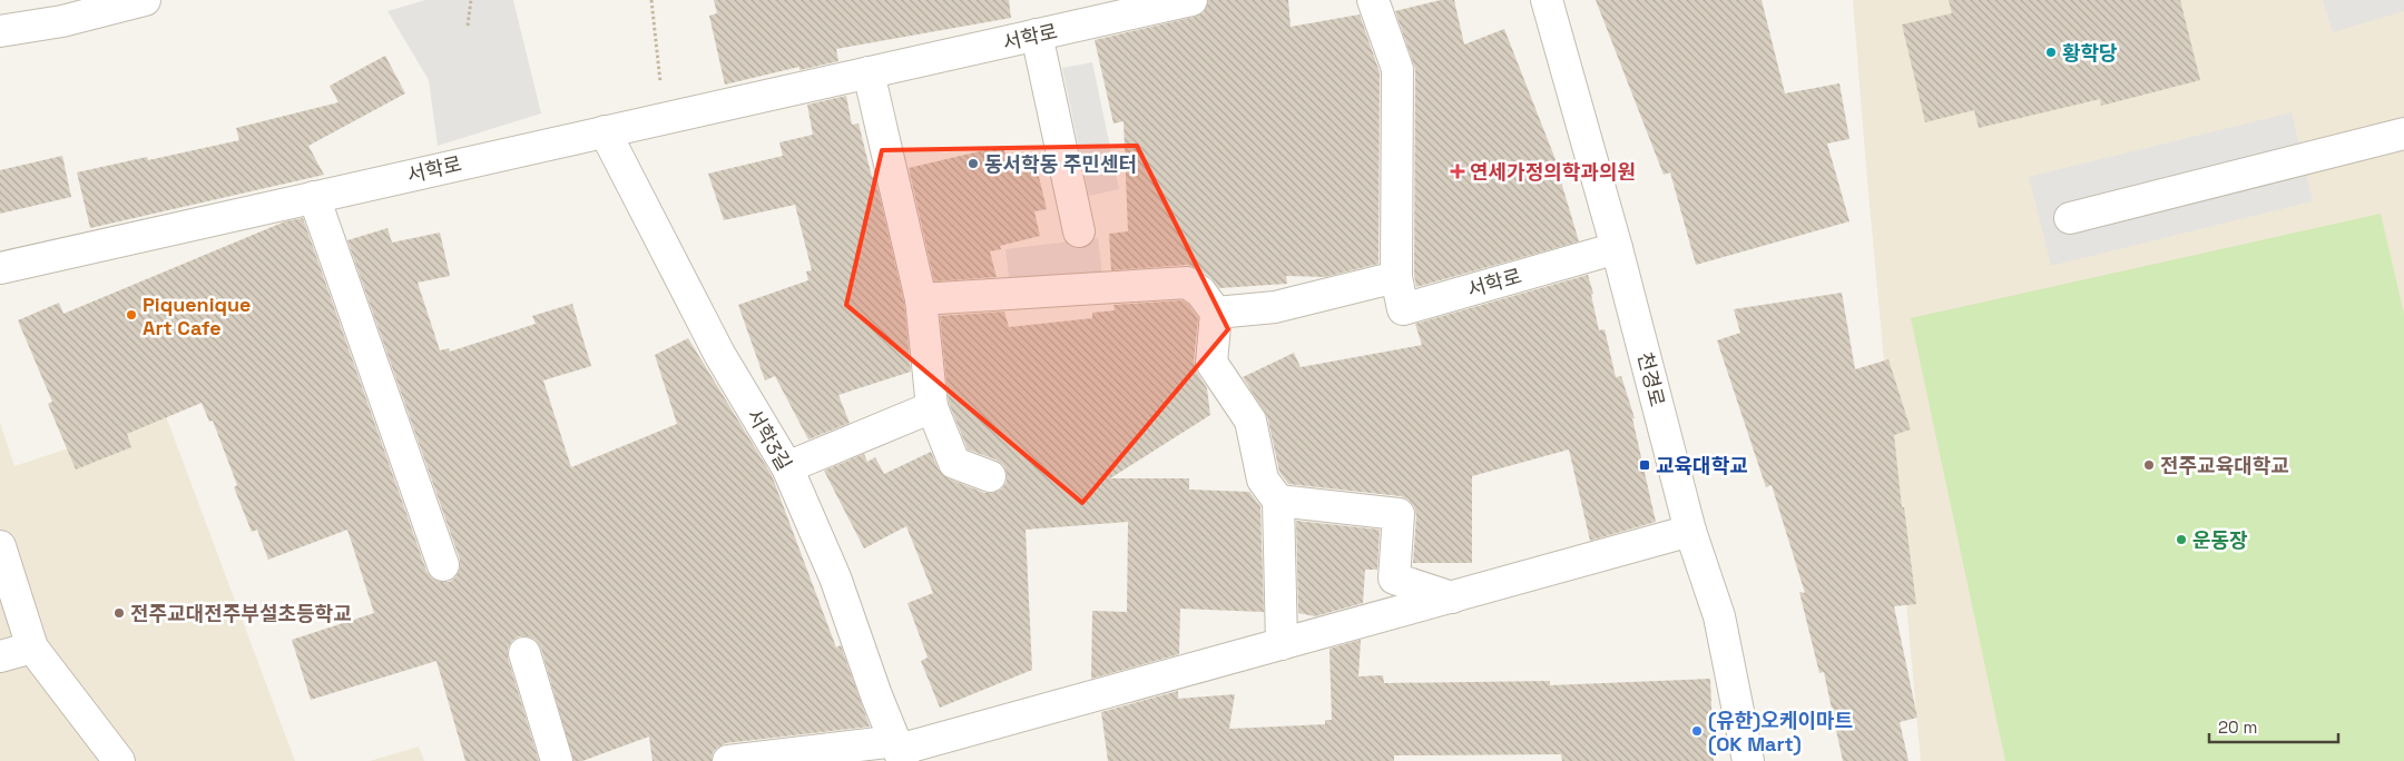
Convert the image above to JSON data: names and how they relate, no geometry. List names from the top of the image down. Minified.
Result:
{"streets":{"street":["서학로","천경로","서학3길"]},"crossings":[["서학로","천경로"],["서학로","서학3길"]],"places":{"other":["황학당","동서학동 주민센터","Piquenique Art Cafe","전주교육대학교","운동장","전주교대전주부설초등학교","(유한)오케이마트 (OK Mart)"],"health":["연세가정의학과의원"],"transit":["교육대학교"]},"scale_bar":"20 m"}
